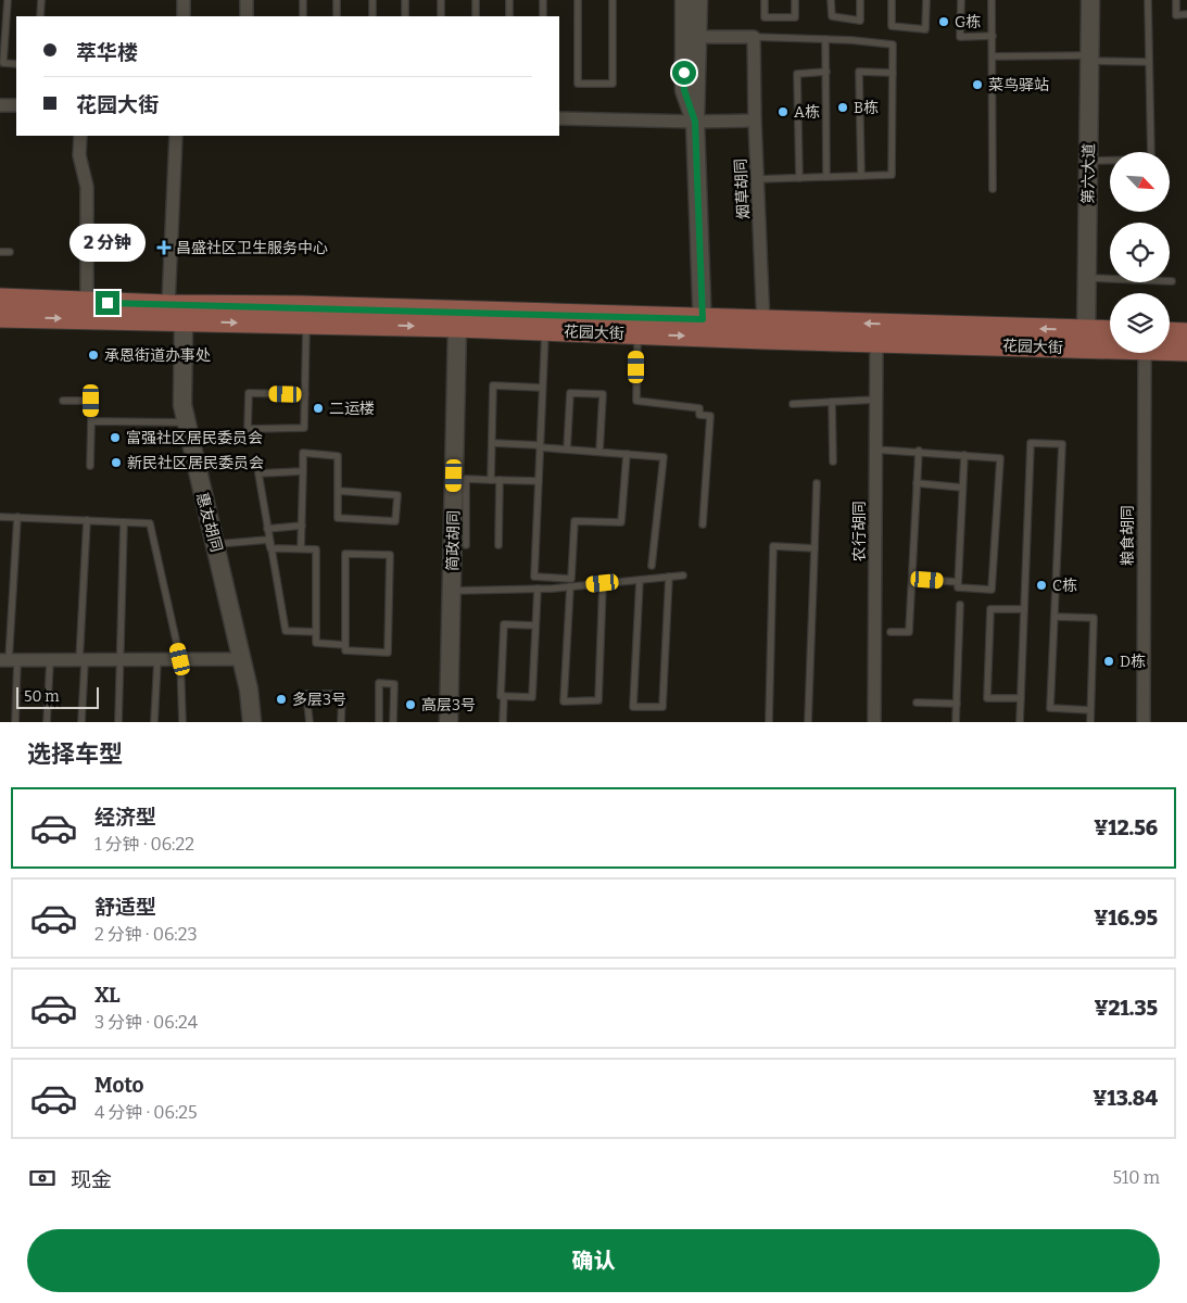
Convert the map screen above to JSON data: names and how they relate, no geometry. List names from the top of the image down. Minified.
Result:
{"streets":{"main road":["花园大街"],"street":["第六大道","烟草胡同","惠友胡同","农行胡同","粮食胡同","简政胡同"]},"crossings":[["第六大道","花园大街"],["烟草胡同","花园大街"],["花园大街","惠友胡同"],["花园大街","农行胡同"],["花园大街","简政胡同"]],"places":{"other":["G栋","菜鸟驿站","B栋","A栋","承恩街道办事处","二运楼","富强社区居民委员会","新民社区居民委员会","C栋","D栋","多层3号","高层3号"],"health":["昌盛社区卫生服务中心"]},"scale_bar":"50 m","north":"bottom right","page":{"banner":["萃华楼","花园大街"],"bubble":"2 分钟","scale":"50 m","heading":"选择车型","list":[{"name":"经济型","note":"1 分钟 · 06:22","value":"¥12.56"},{"name":"舒适型","note":"2 分钟 · 06:23","value":"¥16.95"},{"name":"XL","note":"3 分钟 · 06:24","value":"¥21.35"},{"name":"Moto","note":"4 分钟 · 06:25","value":"¥13.84"}],"pay":["现金","510 m"],"buttons":"确认"}}
